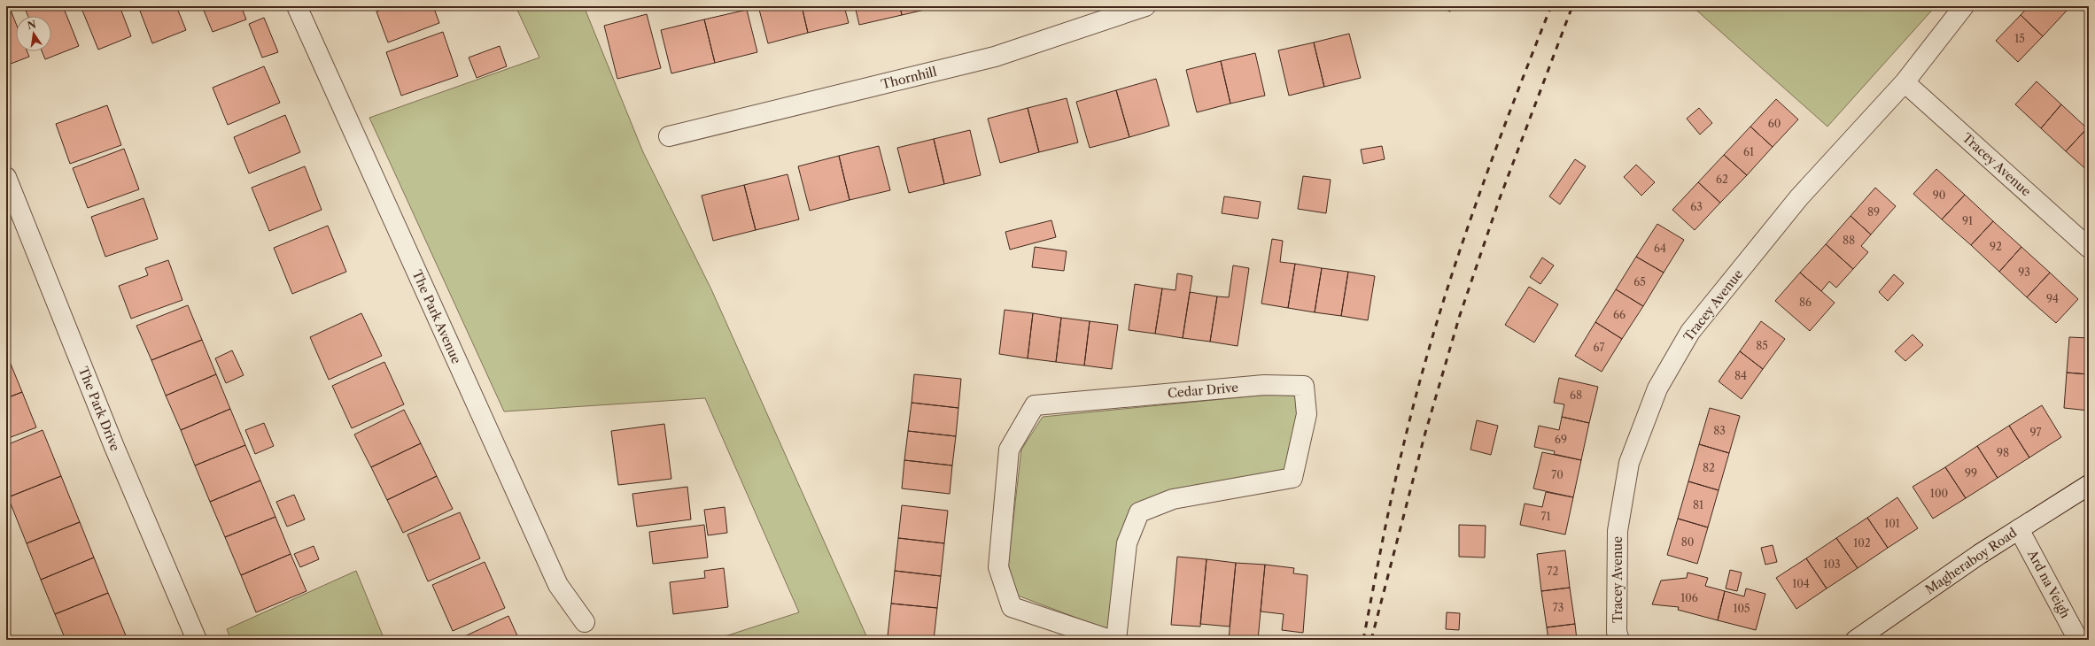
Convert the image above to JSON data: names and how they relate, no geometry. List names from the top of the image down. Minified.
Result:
{"streets":{"street":["Thornhill","Tracey Avenue","The Park Avenue","Cedar Drive","The Park Drive","Magheraboy Road","Ard na Veigh"]},"crossings":[["Magheraboy Road","Ard na Veigh"]],"house_numbers":["15","60","61","62","90","63","89","91","88","92","64","93","65","94","86","66","85","67","84","68","83","97","69","98","82","99","70","100","81","71","101","80","102","103","72","104","106","73","105"],"north":"top"}
